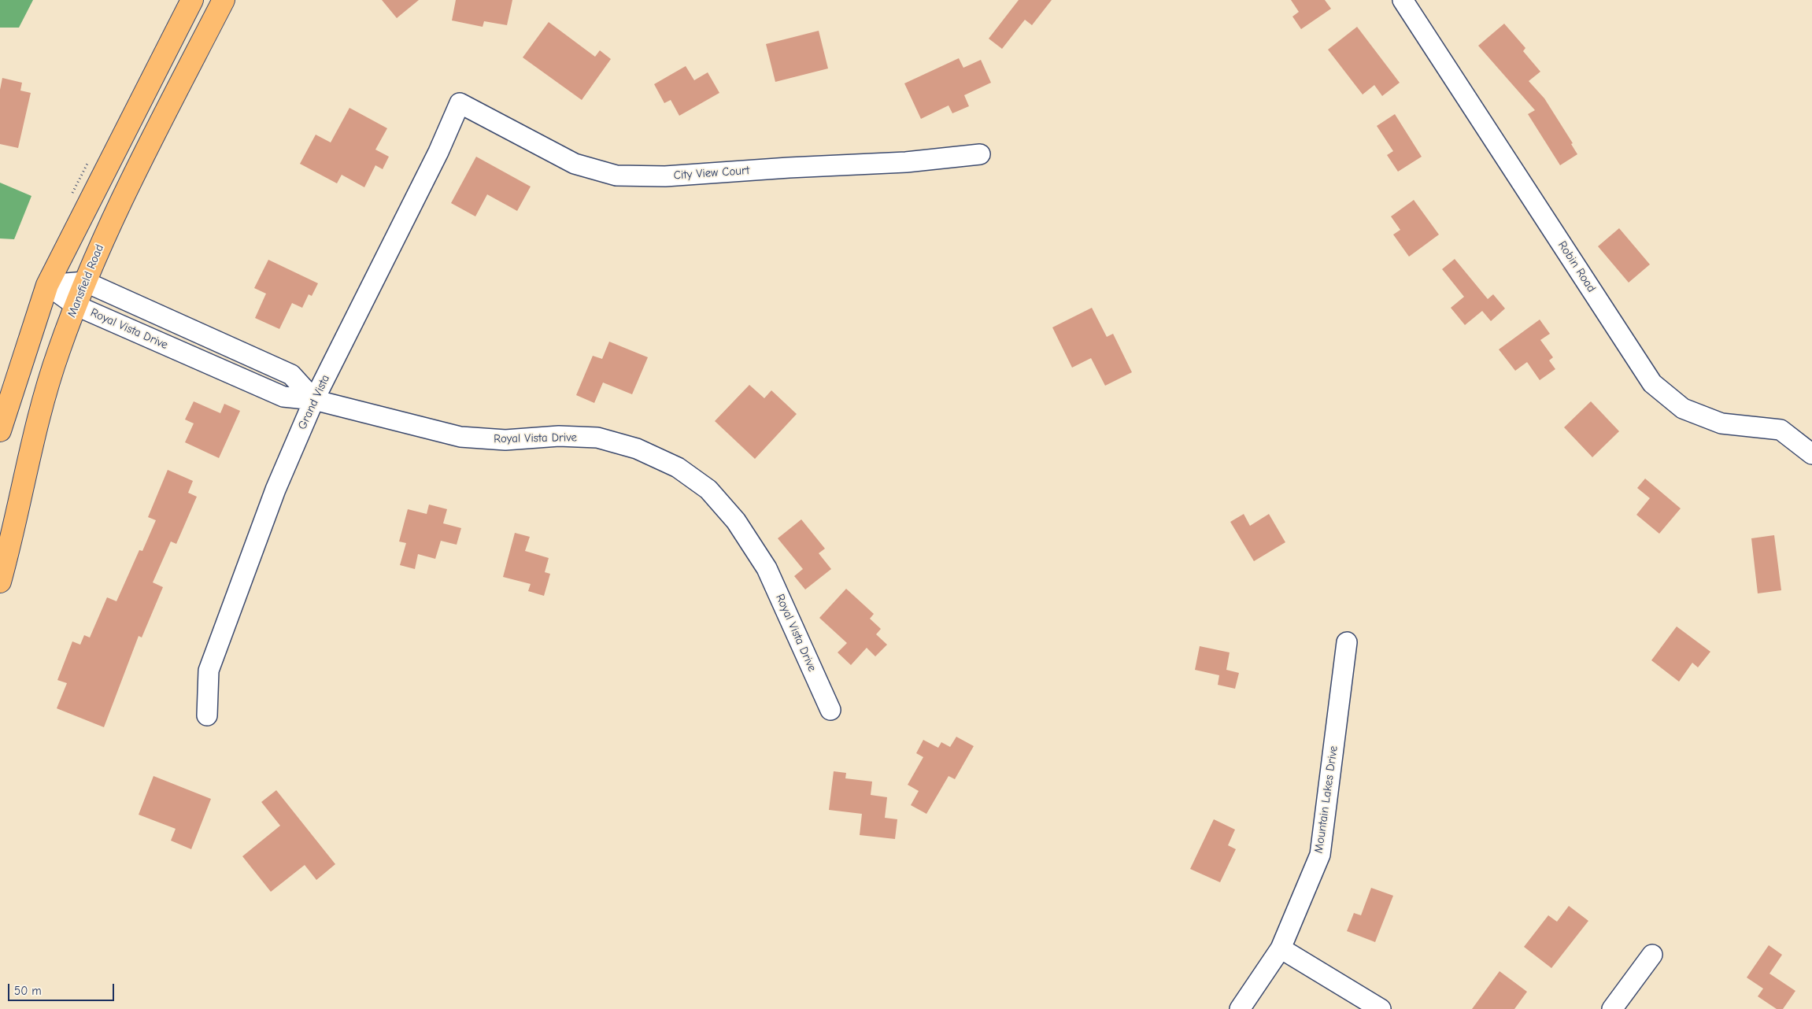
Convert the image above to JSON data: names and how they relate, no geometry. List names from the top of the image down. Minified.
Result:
{"streets":{"main road":["Mansfield Road"],"street":["City View Court","Robin Road","Royal Vista Drive","Grand Vista","Mountain Lakes Drive"]},"crossings":[["City View Court","Grand Vista"],["Mansfield Road","Royal Vista Drive"],["Royal Vista Drive","Grand Vista"]],"scale_bar":"50 m"}
